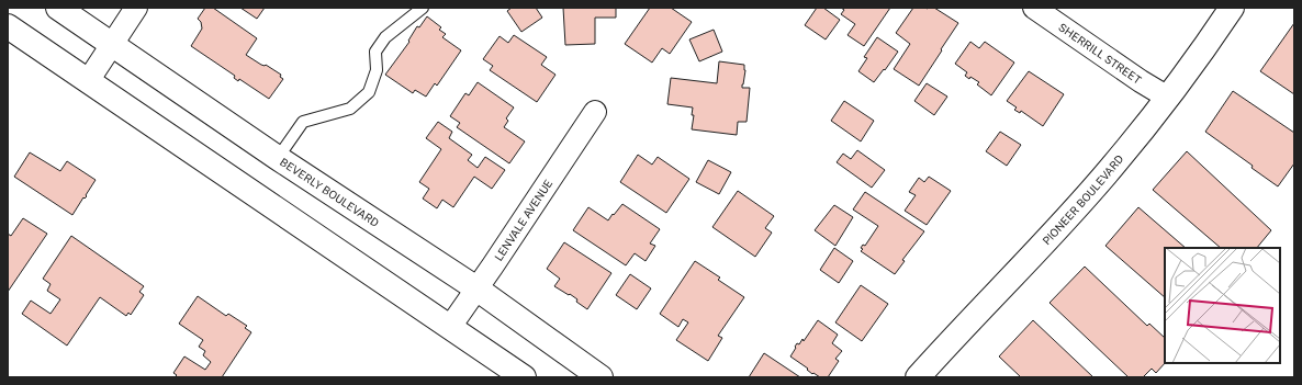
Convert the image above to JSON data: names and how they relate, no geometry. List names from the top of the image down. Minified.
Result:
{"streets":{"main road":["BEVERLY BOULEVARD","PIONEER BOULEVARD"],"street":["SHERRILL STREET","LENVALE AVENUE"]},"crossings":[["SHERRILL STREET","PIONEER BOULEVARD"],["BEVERLY BOULEVARD","LENVALE AVENUE"]]}
